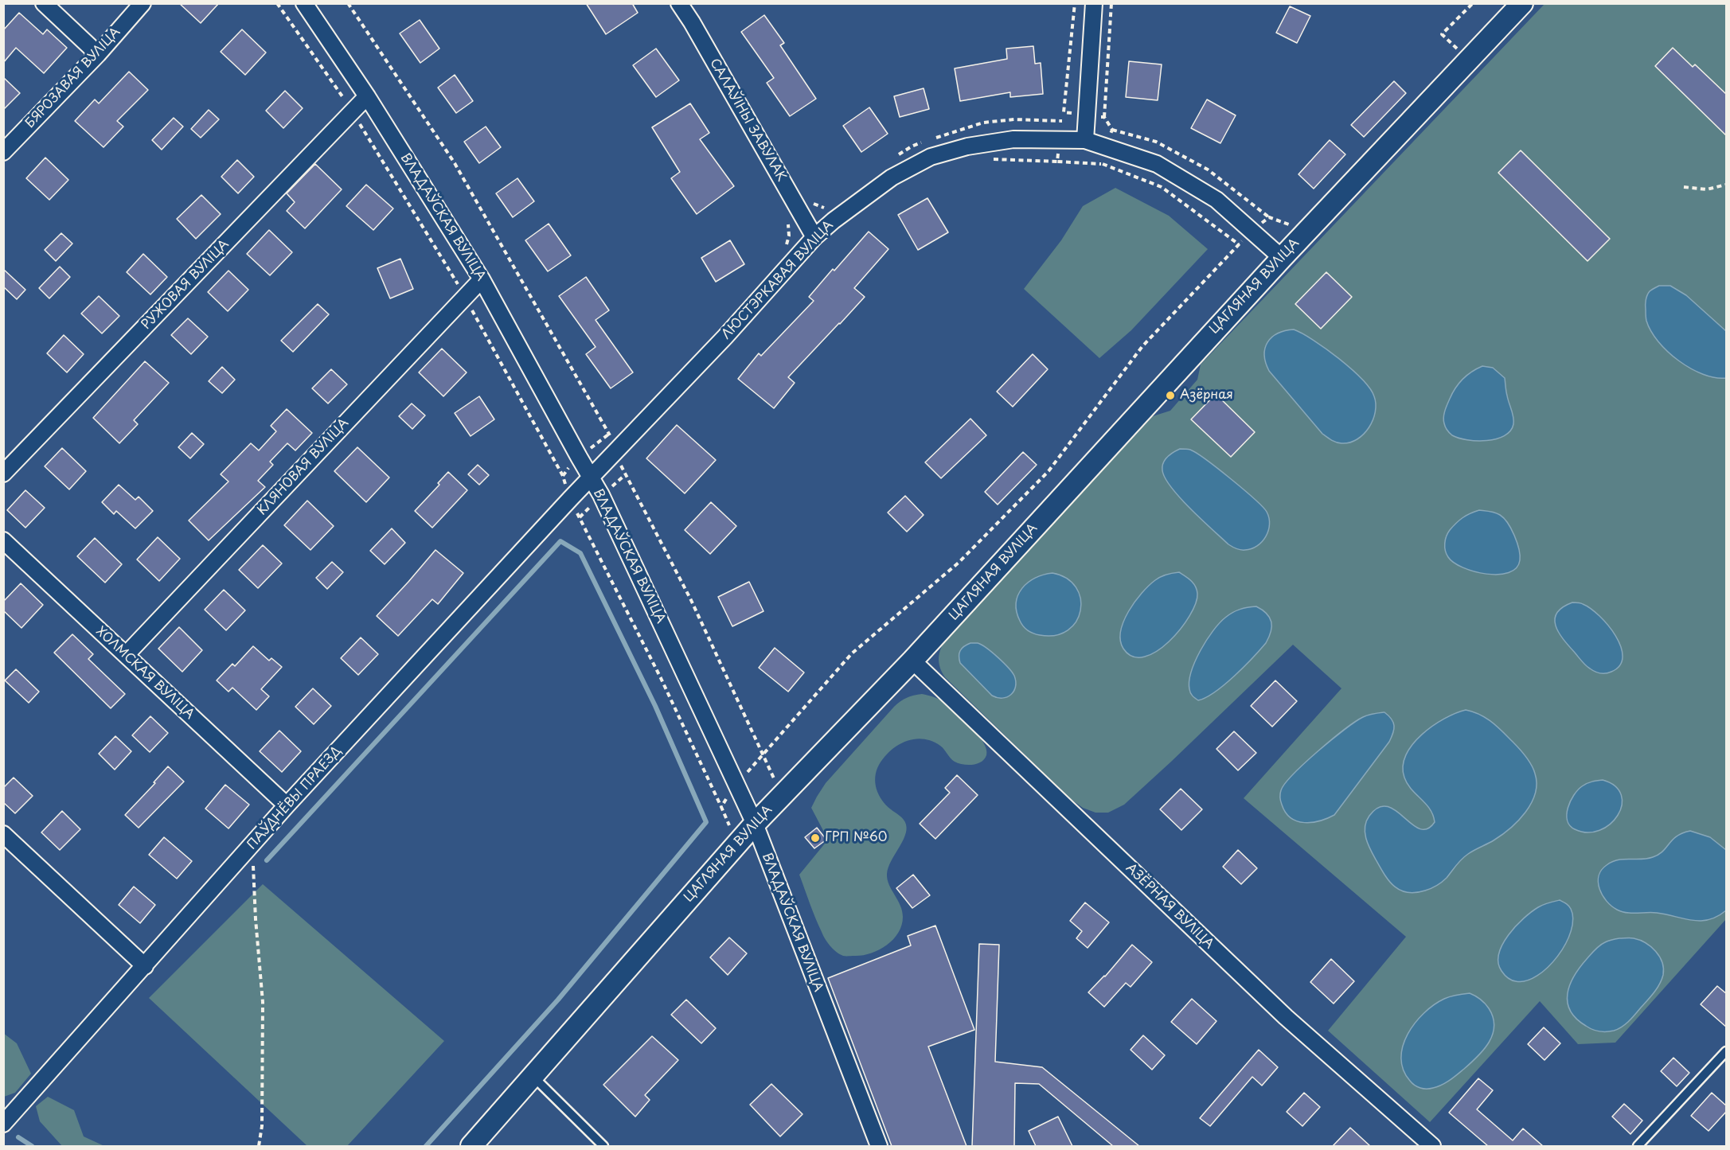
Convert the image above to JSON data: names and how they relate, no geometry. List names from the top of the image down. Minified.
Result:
{"streets":{"street":["БЯРОЗАВАЯ ВУЛІЦА","САЛАЎІНЫ ЗАВУЛАК","ВЛАДАЎСКАЯ ВУЛІЦА","ЛЮСТЭРКАВАЯ ВУЛІЦА","РУЖОВАЯ ВУЛІЦА","ЦАГЛЯНАЯ ВУЛІЦА","КЛЯНОВАЯ ВУЛІЦА","ХОЛМСКАЯ ВУЛІЦА","ПАЎДНЁВЫ ПРАЕЗД","АЗЁРНАЯ ВУЛІЦА"]},"crossings":[["САЛАЎІНЫ ЗАВУЛАК","ЛЮСТЭРКАВАЯ ВУЛІЦА"],["ВЛАДАЎСКАЯ ВУЛІЦА","ЛЮСТЭРКАВАЯ ВУЛІЦА"],["ВЛАДАЎСКАЯ ВУЛІЦА","РУЖОВАЯ ВУЛІЦА"],["ВЛАДАЎСКАЯ ВУЛІЦА","ЦАГЛЯНАЯ ВУЛІЦА"],["ВЛАДАЎСКАЯ ВУЛІЦА","КЛЯНОВАЯ ВУЛІЦА"],["ВЛАДАЎСКАЯ ВУЛІЦА","ПАЎДНЁВЫ ПРАЕЗД"],["ЛЮСТЭРКАВАЯ ВУЛІЦА","ЦАГЛЯНАЯ ВУЛІЦА"],["ЛЮСТЭРКАВАЯ ВУЛІЦА","ПАЎДНЁВЫ ПРАЕЗД"],["ЦАГЛЯНАЯ ВУЛІЦА","АЗЁРНАЯ ВУЛІЦА"],["КЛЯНОВАЯ ВУЛІЦА","ХОЛМСКАЯ ВУЛІЦА"],["ХОЛМСКАЯ ВУЛІЦА","ПАЎДНЁВЫ ПРАЕЗД"]],"places":["Азёрная","ГРП №60"]}
